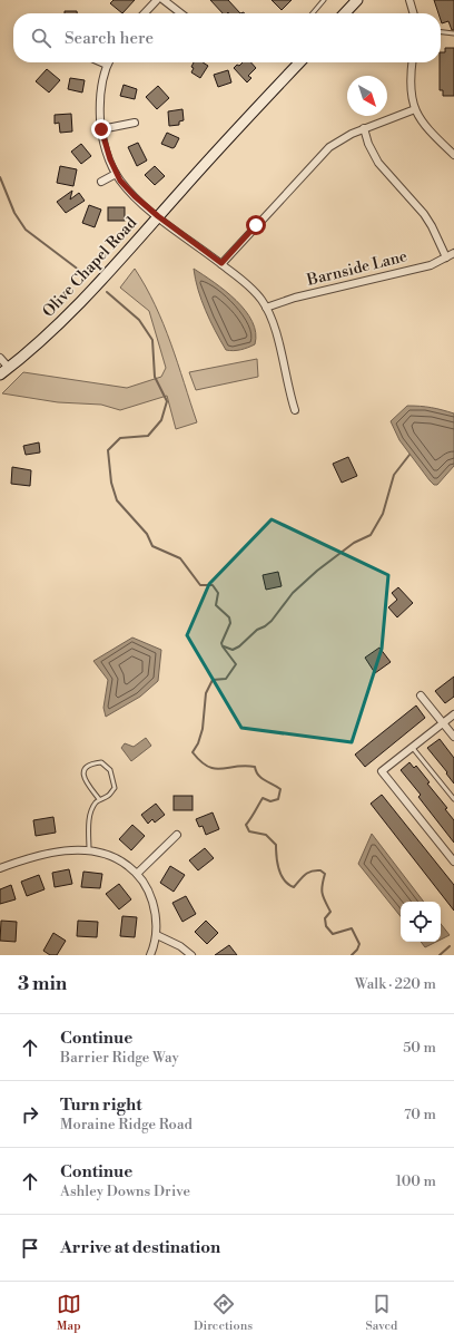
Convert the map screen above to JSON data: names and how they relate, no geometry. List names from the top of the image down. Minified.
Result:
{"streets":{"main road":["Olive Chapel Road"],"street":["Barnside Lane"]},"north":"bottom right","page":{"search":"Search here","heading":["3 min","Walk · 220 m"],"list":[["Continue","Barrier Ridge Way","50 m"],["Turn right","Moraine Ridge Road","70 m"],["Continue","Ashley Downs Drive","100 m"],"Arrive at destination"],"nav":["Map","Directions","Saved"]}}
